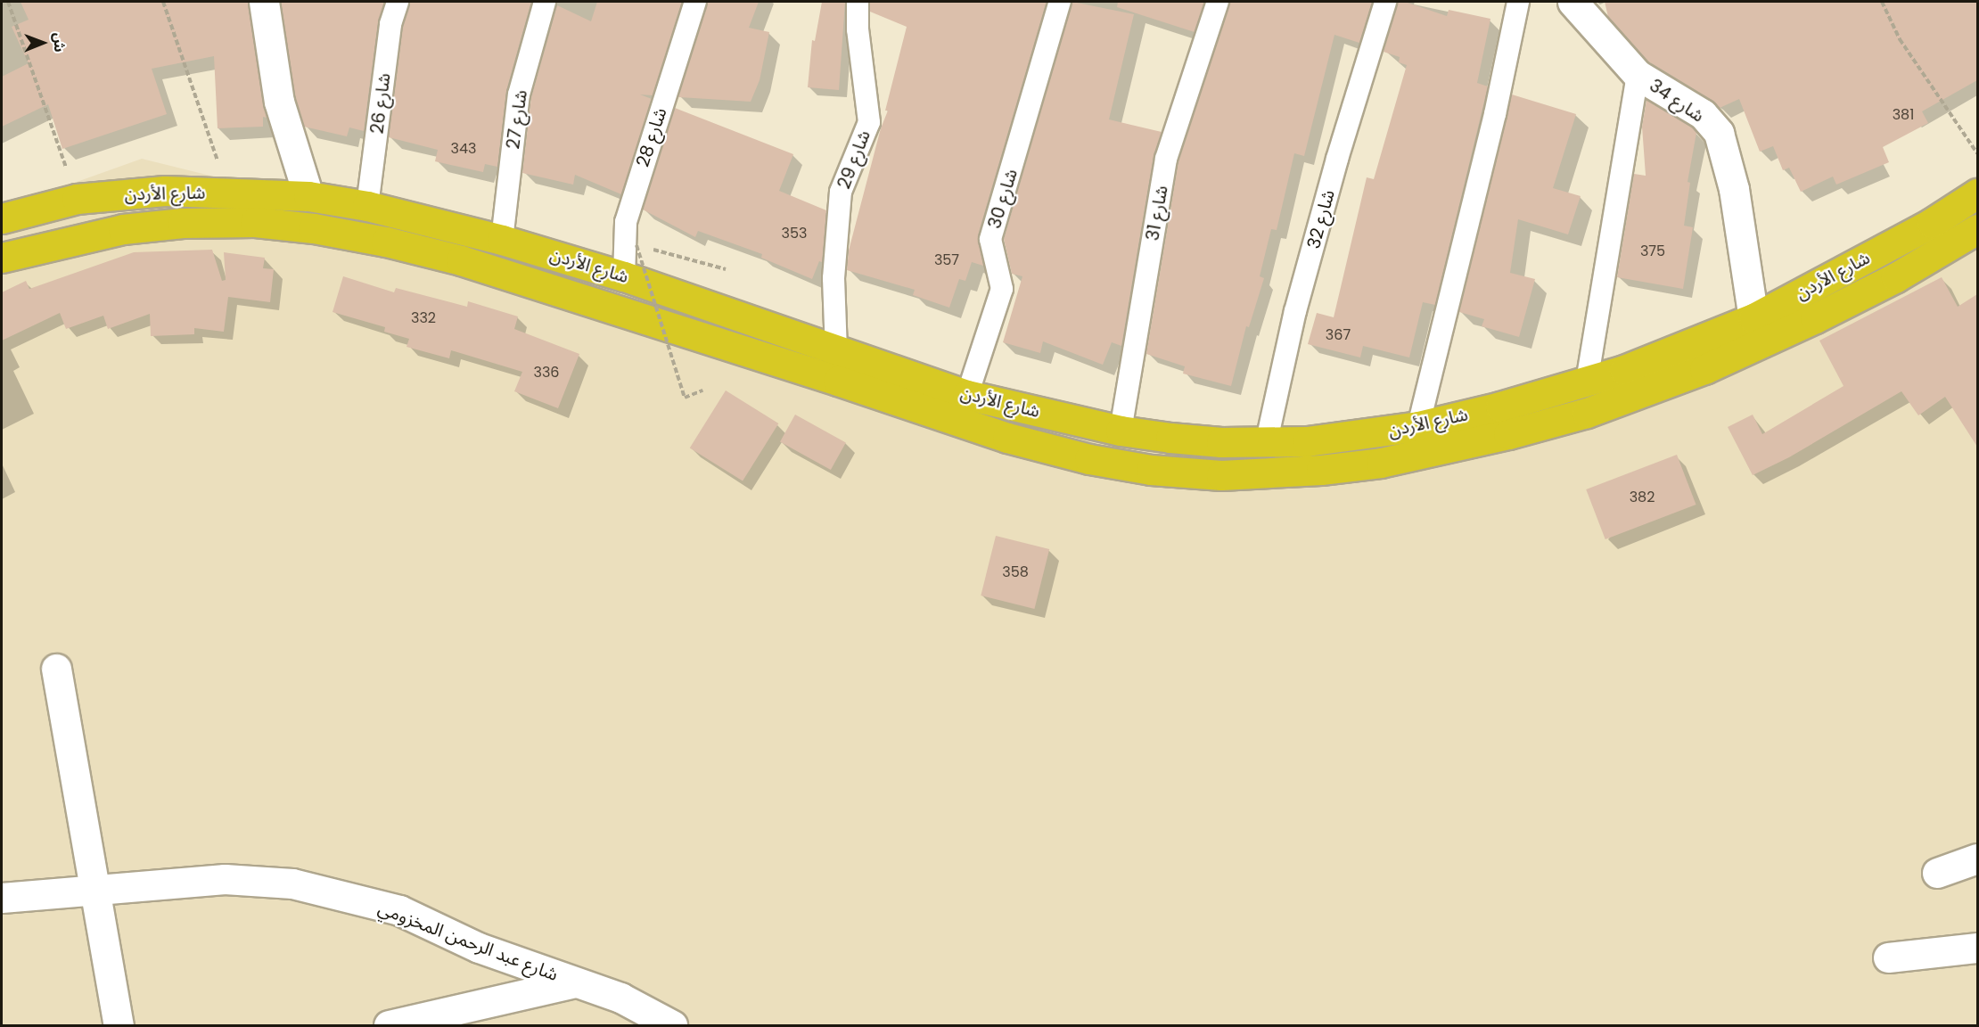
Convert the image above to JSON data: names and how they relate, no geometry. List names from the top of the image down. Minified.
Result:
{"streets":{"highway":["شارع الأردن"],"street":["شارع 34","شارع عبد الرحمن المخزومي"],"lane":["شارع 26","شارع 27","شارع 28","شارع 29","شارع 30","شارع 31","شارع 32"]},"crossings":[["شارع 34","شارع الأردن"],["شارع 26","شارع الأردن"],["شارع 27","شارع الأردن"],["شارع 28","شارع الأردن"],["شارع 29","شارع الأردن"],["شارع الأردن","شارع 30"],["شارع الأردن","شارع 31"],["شارع الأردن","شارع 32"]],"house_numbers":["381","343","353","375","357","332","367","336","382","358"],"north":"right"}
